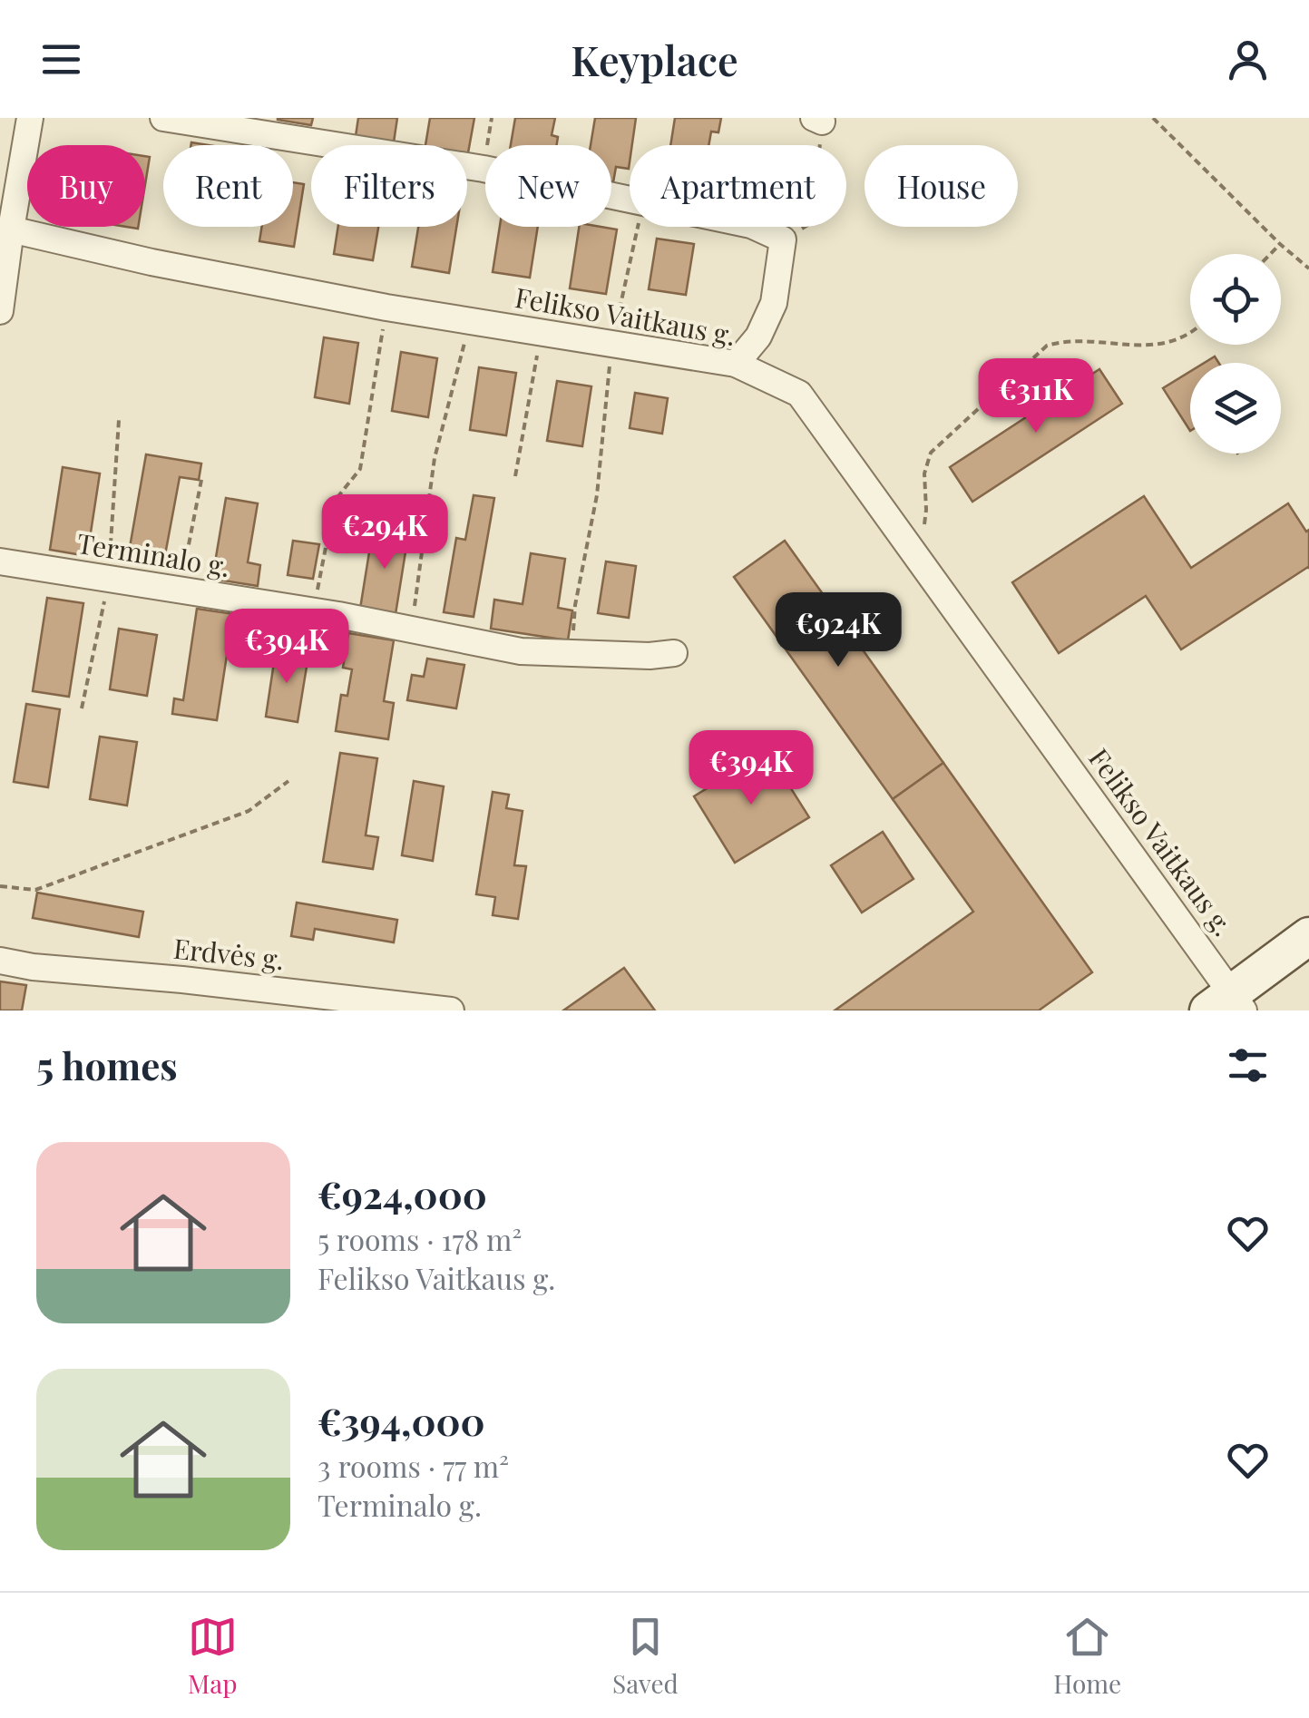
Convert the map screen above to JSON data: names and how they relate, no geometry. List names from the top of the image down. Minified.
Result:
{"streets":{"street":["Felikso Vaitkaus g.","Terminalo g.","Erdvės g."]},"page":{"header":"Keyplace","chip":["Buy","Rent","Filters","New","Apartment","House"],"price":["€311K","€294K","€924K","€394K","€394K"],"heading":"5 homes","list":[{"name":"€924,000","note":"5 rooms · 178 m² · Felikso Vaitkaus g."},{"name":"€394,000","note":"3 rooms · 77 m² · Terminalo g."}],"tabs":["Map","Saved","Home"]}}
